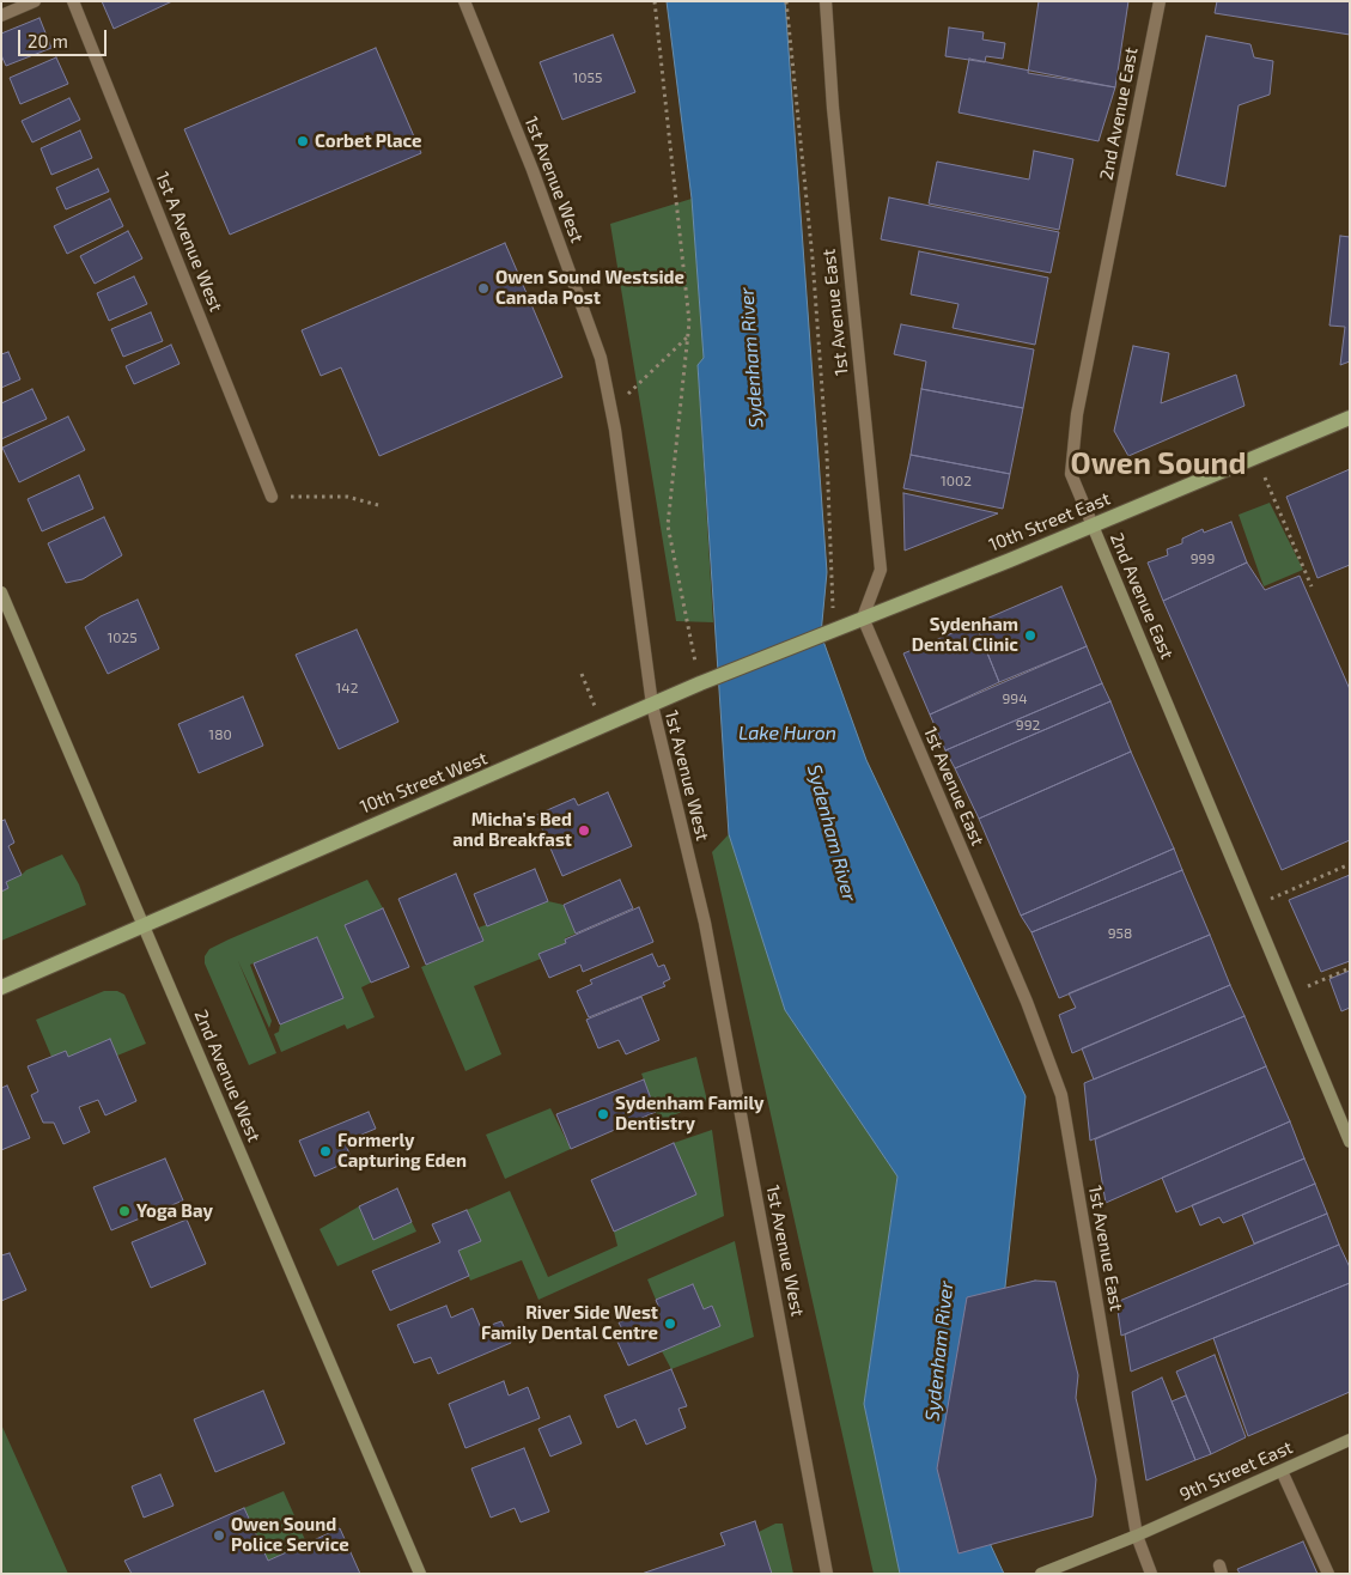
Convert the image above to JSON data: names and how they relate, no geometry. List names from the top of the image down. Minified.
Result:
{"streets":{"main road":["10th Street East","10th Street West"],"street":["2nd Avenue East","1st Avenue West","1st A Avenue West","1st Avenue East","2nd Avenue West","9th Street East"]},"crossings":[["2nd Avenue East","10th Street East"],["1st Avenue West","10th Street West"],["1st Avenue East","10th Street East"],["1st Avenue East","10th Street West"],["1st Avenue East","9th Street East"],["10th Street East","10th Street West"],["10th Street West","2nd Avenue West"]],"districts":["Owen Sound"],"water":["Sydenham River","Lake Huron"],"places":["Corbet Place","Owen Sound Westside Canada Post","Sydenham Dental Clinic","Micha's Bed and Breakfast","Sydenham Family Dentistry","Formerly Capturing Eden","Yoga Bay","River Side West Family Dental Centre","Owen Sound Police Service"],"house_numbers":["1055","1002","999","1025","142","994","992","180","958"],"scale_bar":"20 m"}
